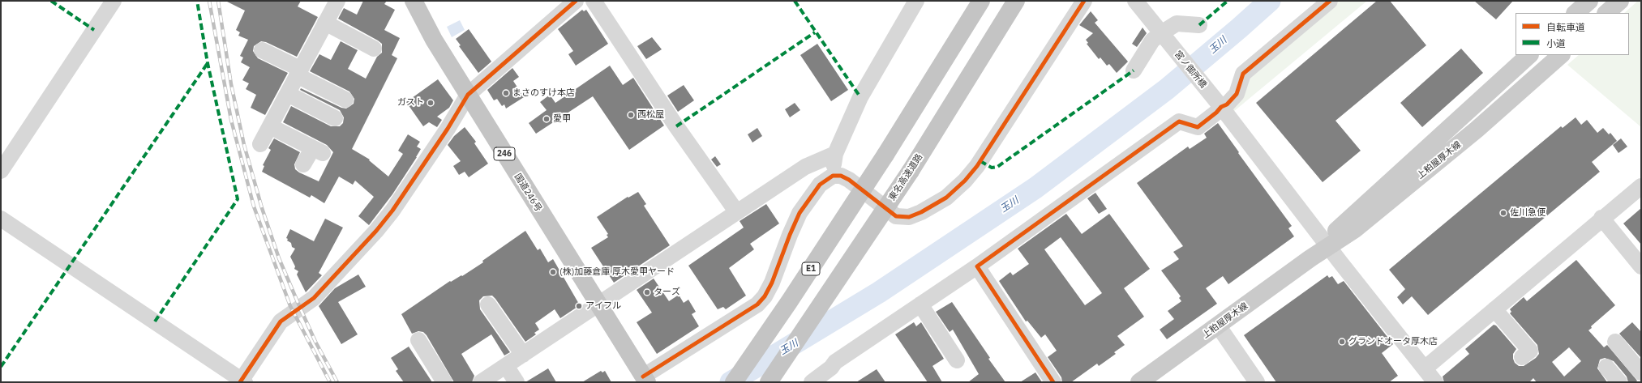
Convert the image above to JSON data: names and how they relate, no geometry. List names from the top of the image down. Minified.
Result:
{"streets":{"highway":["246","東名高速道路","国道246号","E1"],"main road":["上粕屋厚木線"],"street":["宮ノ御所橋"]},"crossings":[["宮ノ御所橋","上粕屋厚木線"]],"water":["玉川"],"places":["まさのすけ本店","ガスト","西松屋","愛甲","佐川急便","(株)加藤倉庫 厚木愛甲ヤード","ターズ","アイフル","グランドオータ厚木店"],"legend":["自転車道","小道"]}
